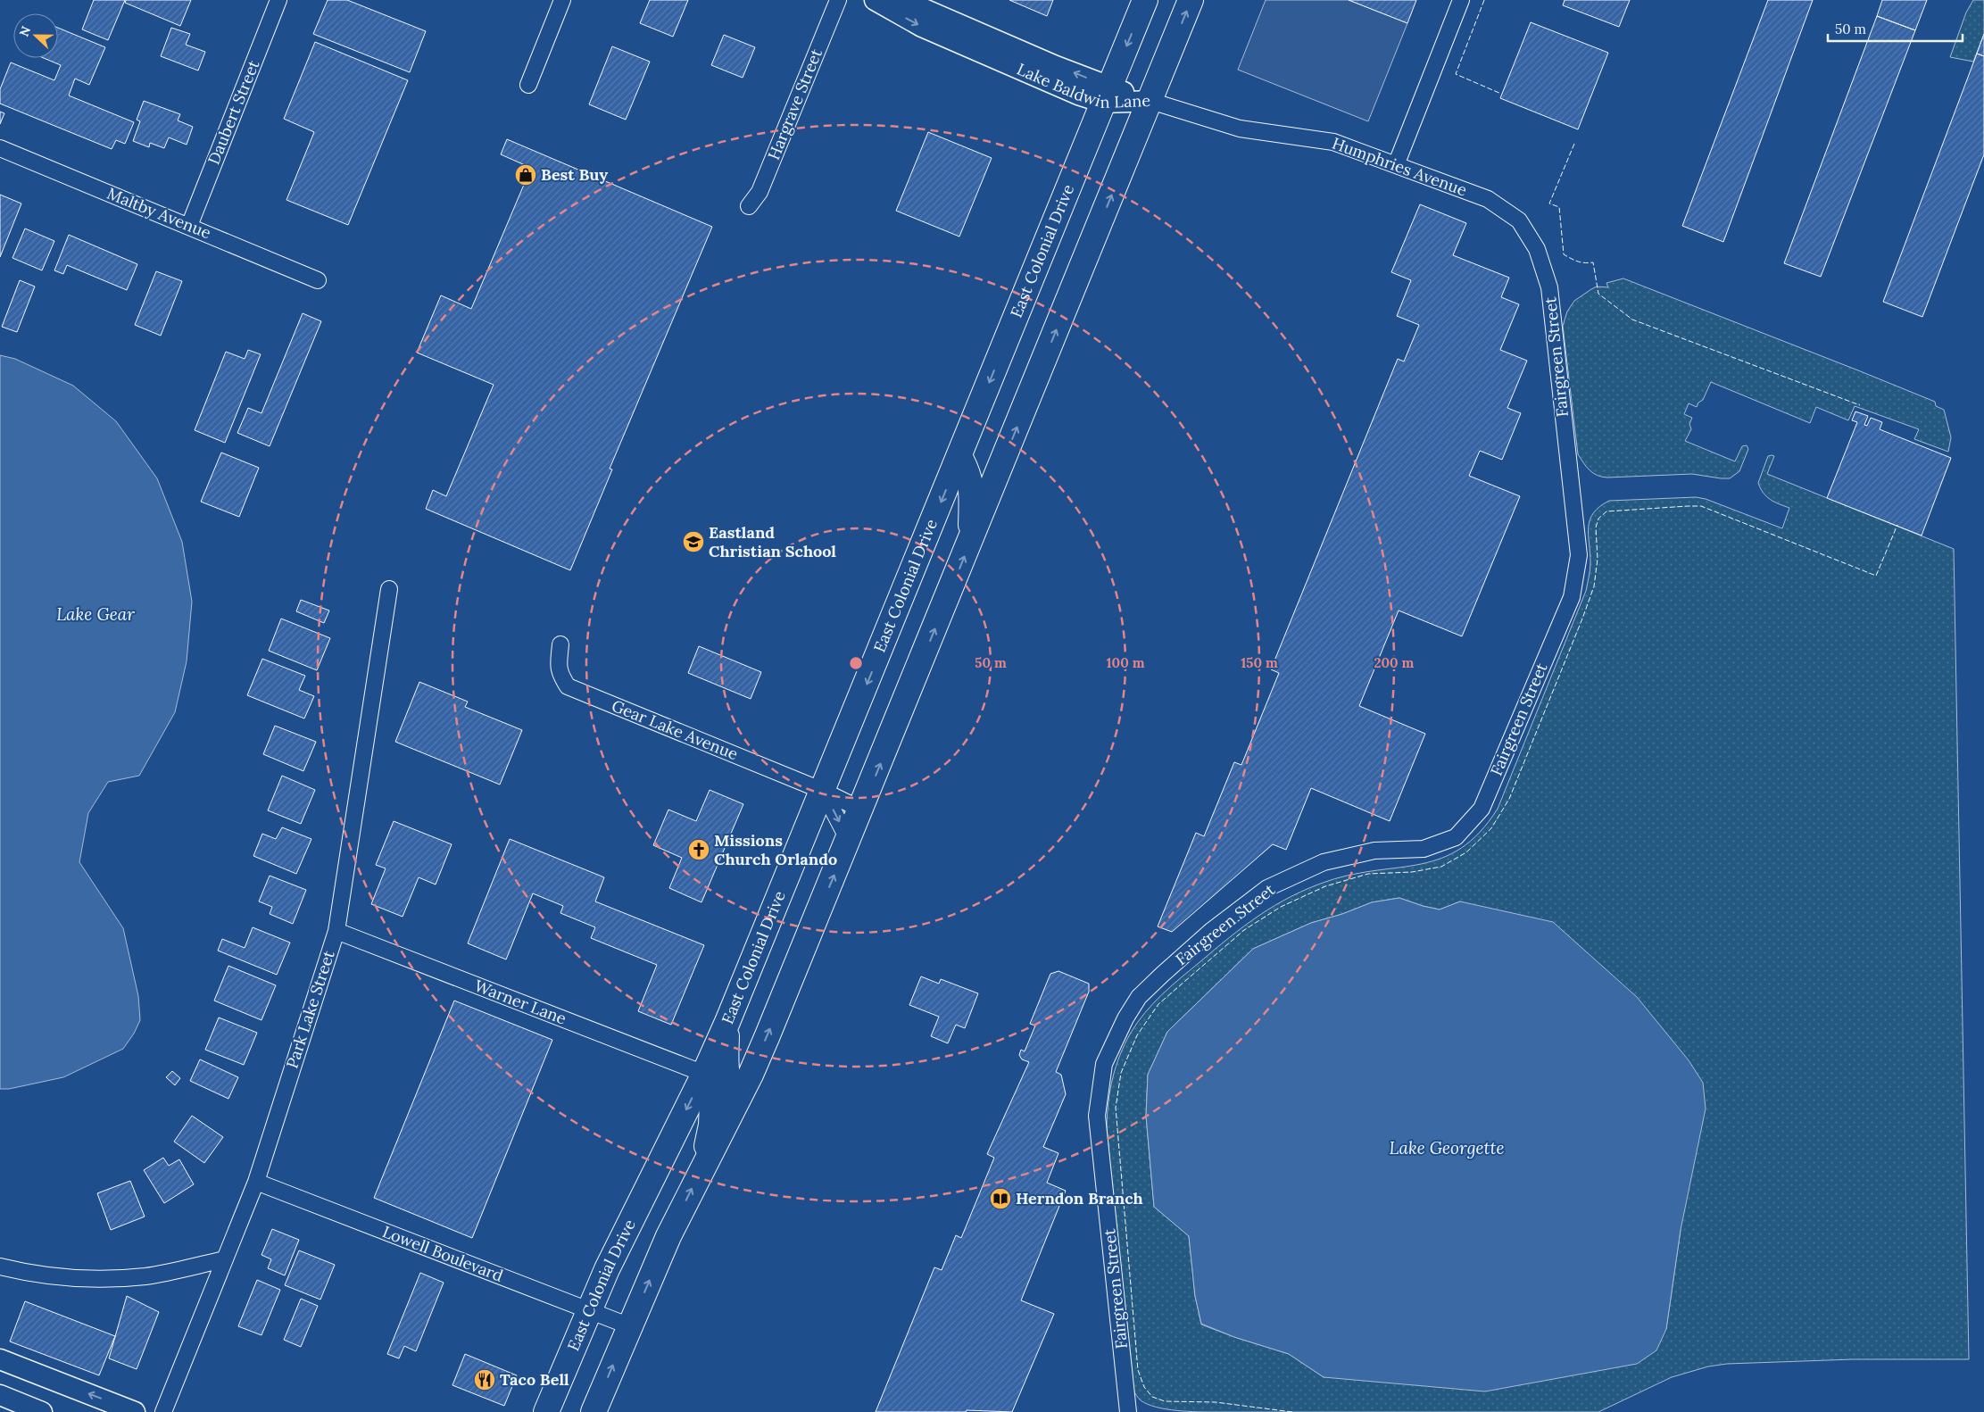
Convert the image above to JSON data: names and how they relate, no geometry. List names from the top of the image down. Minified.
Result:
{"streets":{"highway":["East Colonial Drive"],"street":["Lake Baldwin Lane","Hargrave Street","Daubert Street","Humphries Avenue","Maltby Avenue","Fairgreen Street","Gear Lake Avenue","Warner Lane","Park Lake Street","Lowell Boulevard"]},"crossings":[["Lake Baldwin Lane","Humphries Avenue"],["Lake Baldwin Lane","East Colonial Drive"],["Daubert Street","Maltby Avenue"],["Humphries Avenue","Fairgreen Street"],["East Colonial Drive","Gear Lake Avenue"],["East Colonial Drive","Warner Lane"],["East Colonial Drive","Lowell Boulevard"],["Warner Lane","Park Lake Street"],["Park Lake Street","Lowell Boulevard"]],"water":["Lake Gear","Lake Georgette"],"places":{"shop":["Best Buy"],"school or university":["Eastland Christian School"],"church":["Missions Church Orlando"],"library":["Herndon Branch"],"restaurant":["Taco Bell"]},"scale_bar":"50 m","north":"left","rings":["50 m","100 m","150 m","200 m"]}
